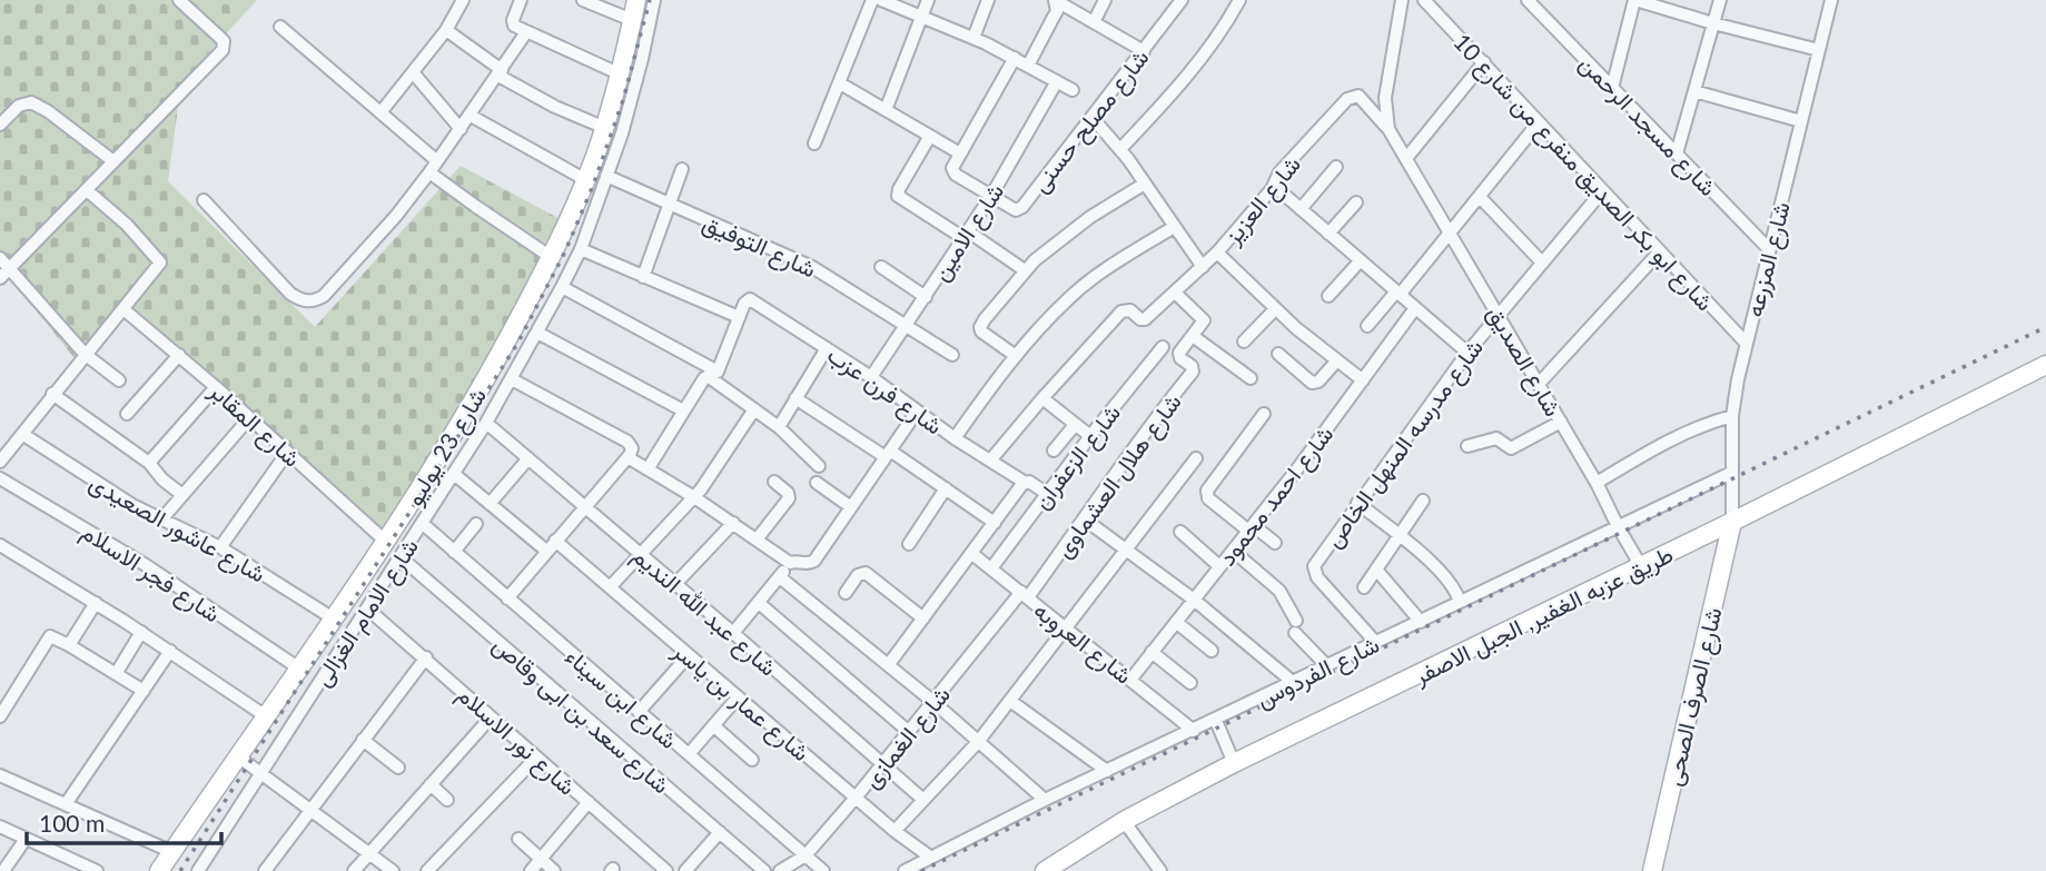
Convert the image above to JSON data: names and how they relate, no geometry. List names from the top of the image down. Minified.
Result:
{"streets":{"street":["شارع مصلح حسنى","شارع مسجد الرحمن","شارع ابو بكر الصديق منفرع من شارع 10","شارع العزيز","شارع الامين","شارع التوفيق","شارع المزرعه","شارع الصديق","شارع فرن عزب","شارع المقابر","شارع مدرسه المنهل الخاص","شارع 23 يوليو","شارع الزعفران","شارع هلال العشماوى","شارع احمد محمود","شارع عاشور الصعيدى","شارع فجر الاسلام","شارع عبد الله النديم","شارع الامام الغزالى","طريق عزبه الغفير, الجبل الاصفر","شارع العروبه","شارع الفردوس","شارع الصرف الصحى","شارع ابن سيناء","شارع عمار بن ياسر","شارع سعد بن ابى وقاص","شارع الغمازى","شارع نور الاسلام"]},"crossings":[["شارع مصلح حسنى","شارع الامين"],["شارع مسجد الرحمن","شارع المزرعه"],["شارع ابو بكر الصديق منفرع من شارع 10","شارع المزرعه"],["شارع ابو بكر الصديق منفرع من شارع 10","شارع مدرسه المنهل الخاص"],["شارع العزيز","شارع الصديق"],["شارع الامين","شارع التوفيق"],["شارع الامين","شارع فرن عزب"],["شارع التوفيق","شارع الامام الغزالى"],["شارع المزرعه","طريق عزبه الغفير, الجبل الاصفر"],["شارع المزرعه","شارع الفردوس"],["شارع المزرعه","شارع الصرف الصحى"],["شارع الصديق","شارع مدرسه المنهل الخاص"],["شارع الصديق","طريق عزبه الغفير, الجبل الاصفر"],["شارع الصديق","شارع الفردوس"],["شارع فرن عزب","شارع الزعفران"],["شارع المقابر","شارع 23 يوليو"],["شارع مدرسه المنهل الخاص","شارع الفردوس"],["شارع 23 يوليو","شارع عاشور الصعيدى"],["شارع 23 يوليو","شارع فجر الاسلام"],["شارع الزعفران","شارع العروبه"],["شارع هلال العشماوى","شارع العروبه"],["شارع هلال العشماوى","شارع الغمازى"],["شارع احمد محمود","شارع العروبه"],["شارع عبد الله النديم","شارع الامام الغزالى"],["شارع عبد الله النديم","شارع الغمازى"],["شارع الامام الغزالى","شارع ابن سيناء"],["شارع الامام الغزالى","شارع عمار بن ياسر"],["شارع الامام الغزالى","شارع سعد بن ابى وقاص"],["شارع الامام الغزالى","شارع نور الاسلام"],["طريق عزبه الغفير, الجبل الاصفر","شارع الصرف الصحى"],["شارع العروبه","شارع الفردوس"],["شارع العروبه","شارع الغمازى"],["شارع الفردوس","شارع عمار بن ياسر"],["شارع ابن سيناء","شارع الغمازى"],["شارع عمار بن ياسر","شارع الغمازى"]],"scale_bar":"100 m"}
